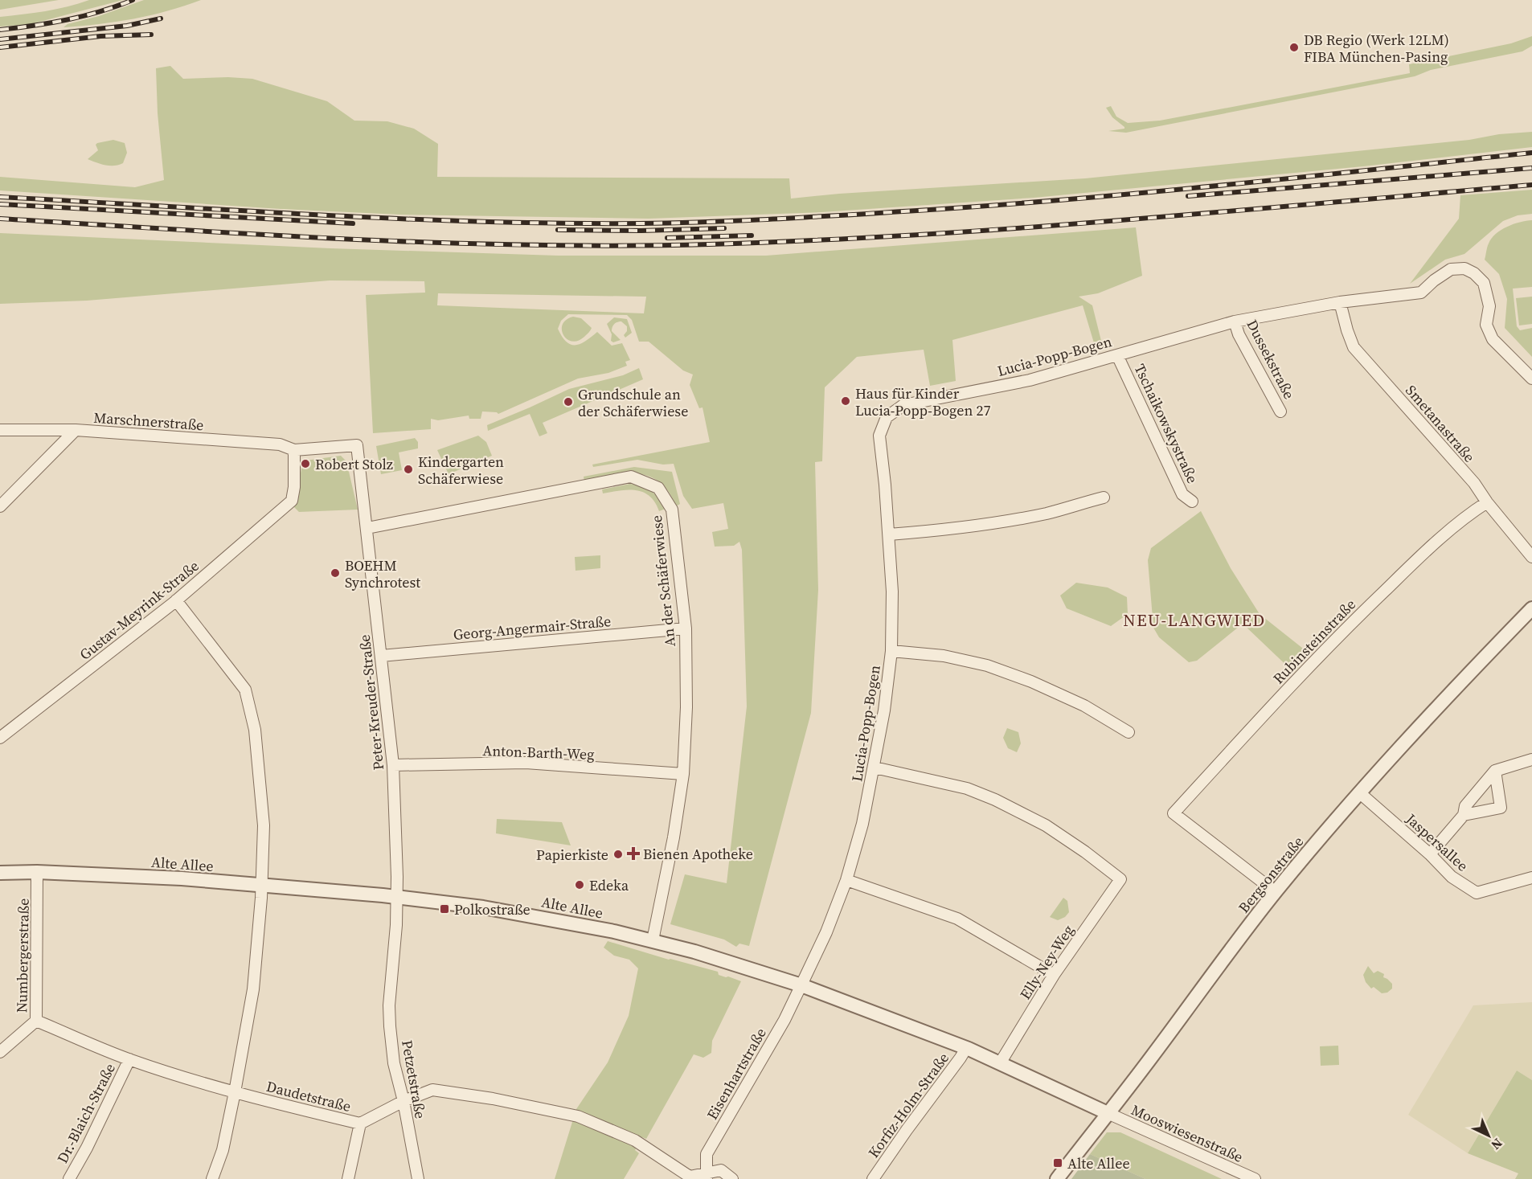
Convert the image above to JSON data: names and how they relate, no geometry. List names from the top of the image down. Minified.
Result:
{"streets":{"street":["Lucia-Popp-Bogen","Dussekstraße","Marschnerstraße","Tschaikowskystraße","Smetanastraße","An der Schäferwiese","Gustav-Meyrink-Straße","Georg-Angermair-Straße","Rubinsteinstraße","Peter-Kreuder-Straße","Anton-Barth-Weg","Jaspersallee","Alte Allee","Bergsonstraße","Numbergerstraße","Elly-Ney-Weg","Eisenhartstraße","Petzetstraße","Daudetstraße","Korfiz-Holm-Straße","Dr.-Blaich-Straße","Mooswiesenstraße"]},"crossings":[["Lucia-Popp-Bogen","Dussekstraße"],["Lucia-Popp-Bogen","Tschaikowskystraße"],["Lucia-Popp-Bogen","Smetanastraße"],["Lucia-Popp-Bogen","Alte Allee"],["Lucia-Popp-Bogen","Elly-Ney-Weg"],["Lucia-Popp-Bogen","Eisenhartstraße"],["Marschnerstraße","Gustav-Meyrink-Straße"],["Marschnerstraße","Peter-Kreuder-Straße"],["Smetanastraße","Rubinsteinstraße"],["An der Schäferwiese","Georg-Angermair-Straße"],["An der Schäferwiese","Peter-Kreuder-Straße"],["An der Schäferwiese","Anton-Barth-Weg"],["An der Schäferwiese","Alte Allee"],["Georg-Angermair-Straße","Peter-Kreuder-Straße"],["Rubinsteinstraße","Bergsonstraße"],["Peter-Kreuder-Straße","Anton-Barth-Weg"],["Peter-Kreuder-Straße","Alte Allee"],["Peter-Kreuder-Straße","Petzetstraße"],["Jaspersallee","Bergsonstraße"],["Alte Allee","Bergsonstraße"],["Alte Allee","Numbergerstraße"],["Alte Allee","Elly-Ney-Weg"],["Alte Allee","Eisenhartstraße"],["Alte Allee","Petzetstraße"],["Alte Allee","Korfiz-Holm-Straße"],["Alte Allee","Mooswiesenstraße"],["Bergsonstraße","Mooswiesenstraße"],["Numbergerstraße","Daudetstraße"],["Eisenhartstraße","Daudetstraße"],["Petzetstraße","Daudetstraße"],["Daudetstraße","Dr.-Blaich-Straße"]],"districts":["NEU-LANGWIED"],"places":{"other":["DB Regio (Werk 12LM) FIBA München-Pasing","Haus für Kinder Lucia-Popp-Bogen 27","Grundschule an der Schäferwiese","Robert Stolz","Kindergarten Schäferwiese","BOEHM Synchrotest","Papierkiste","Edeka"],"health":["Bienen Apotheke"],"transit":["Polkostraße","Alte Allee"]},"north":"bottom right"}
